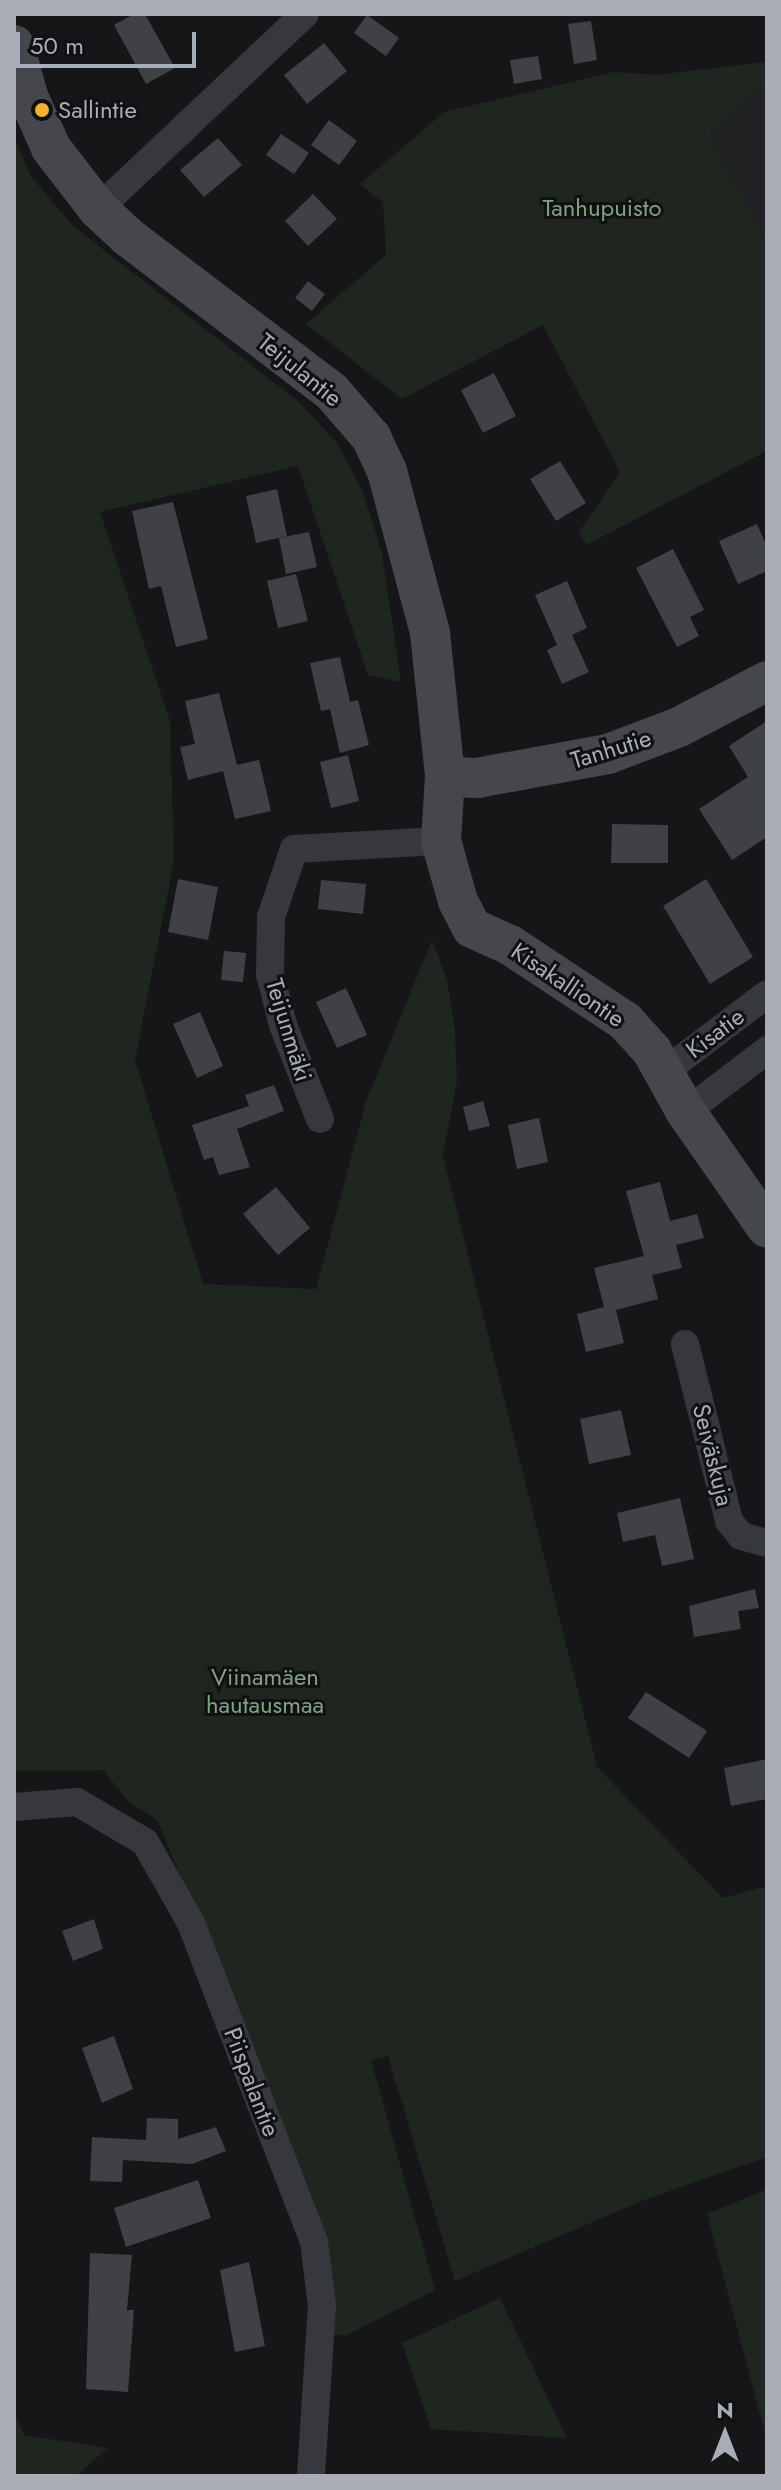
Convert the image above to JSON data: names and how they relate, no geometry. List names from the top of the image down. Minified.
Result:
{"streets":{"street":["Teijulantie","Tanhutie","Kisakalliontie","Teijunmäki","Kisatie","Seiväskuja","Piispalantie"]},"crossings":[["Teijulantie","Tanhutie"],["Teijulantie","Kisakalliontie"],["Tanhutie","Kisakalliontie"],["Kisakalliontie","Teijunmäki"],["Kisakalliontie","Kisatie"]],"parks":["Tanhupuisto","Viinamäen hautausmaa"],"places":["Sallintie"],"scale_bar":"50 m","north":"top"}
